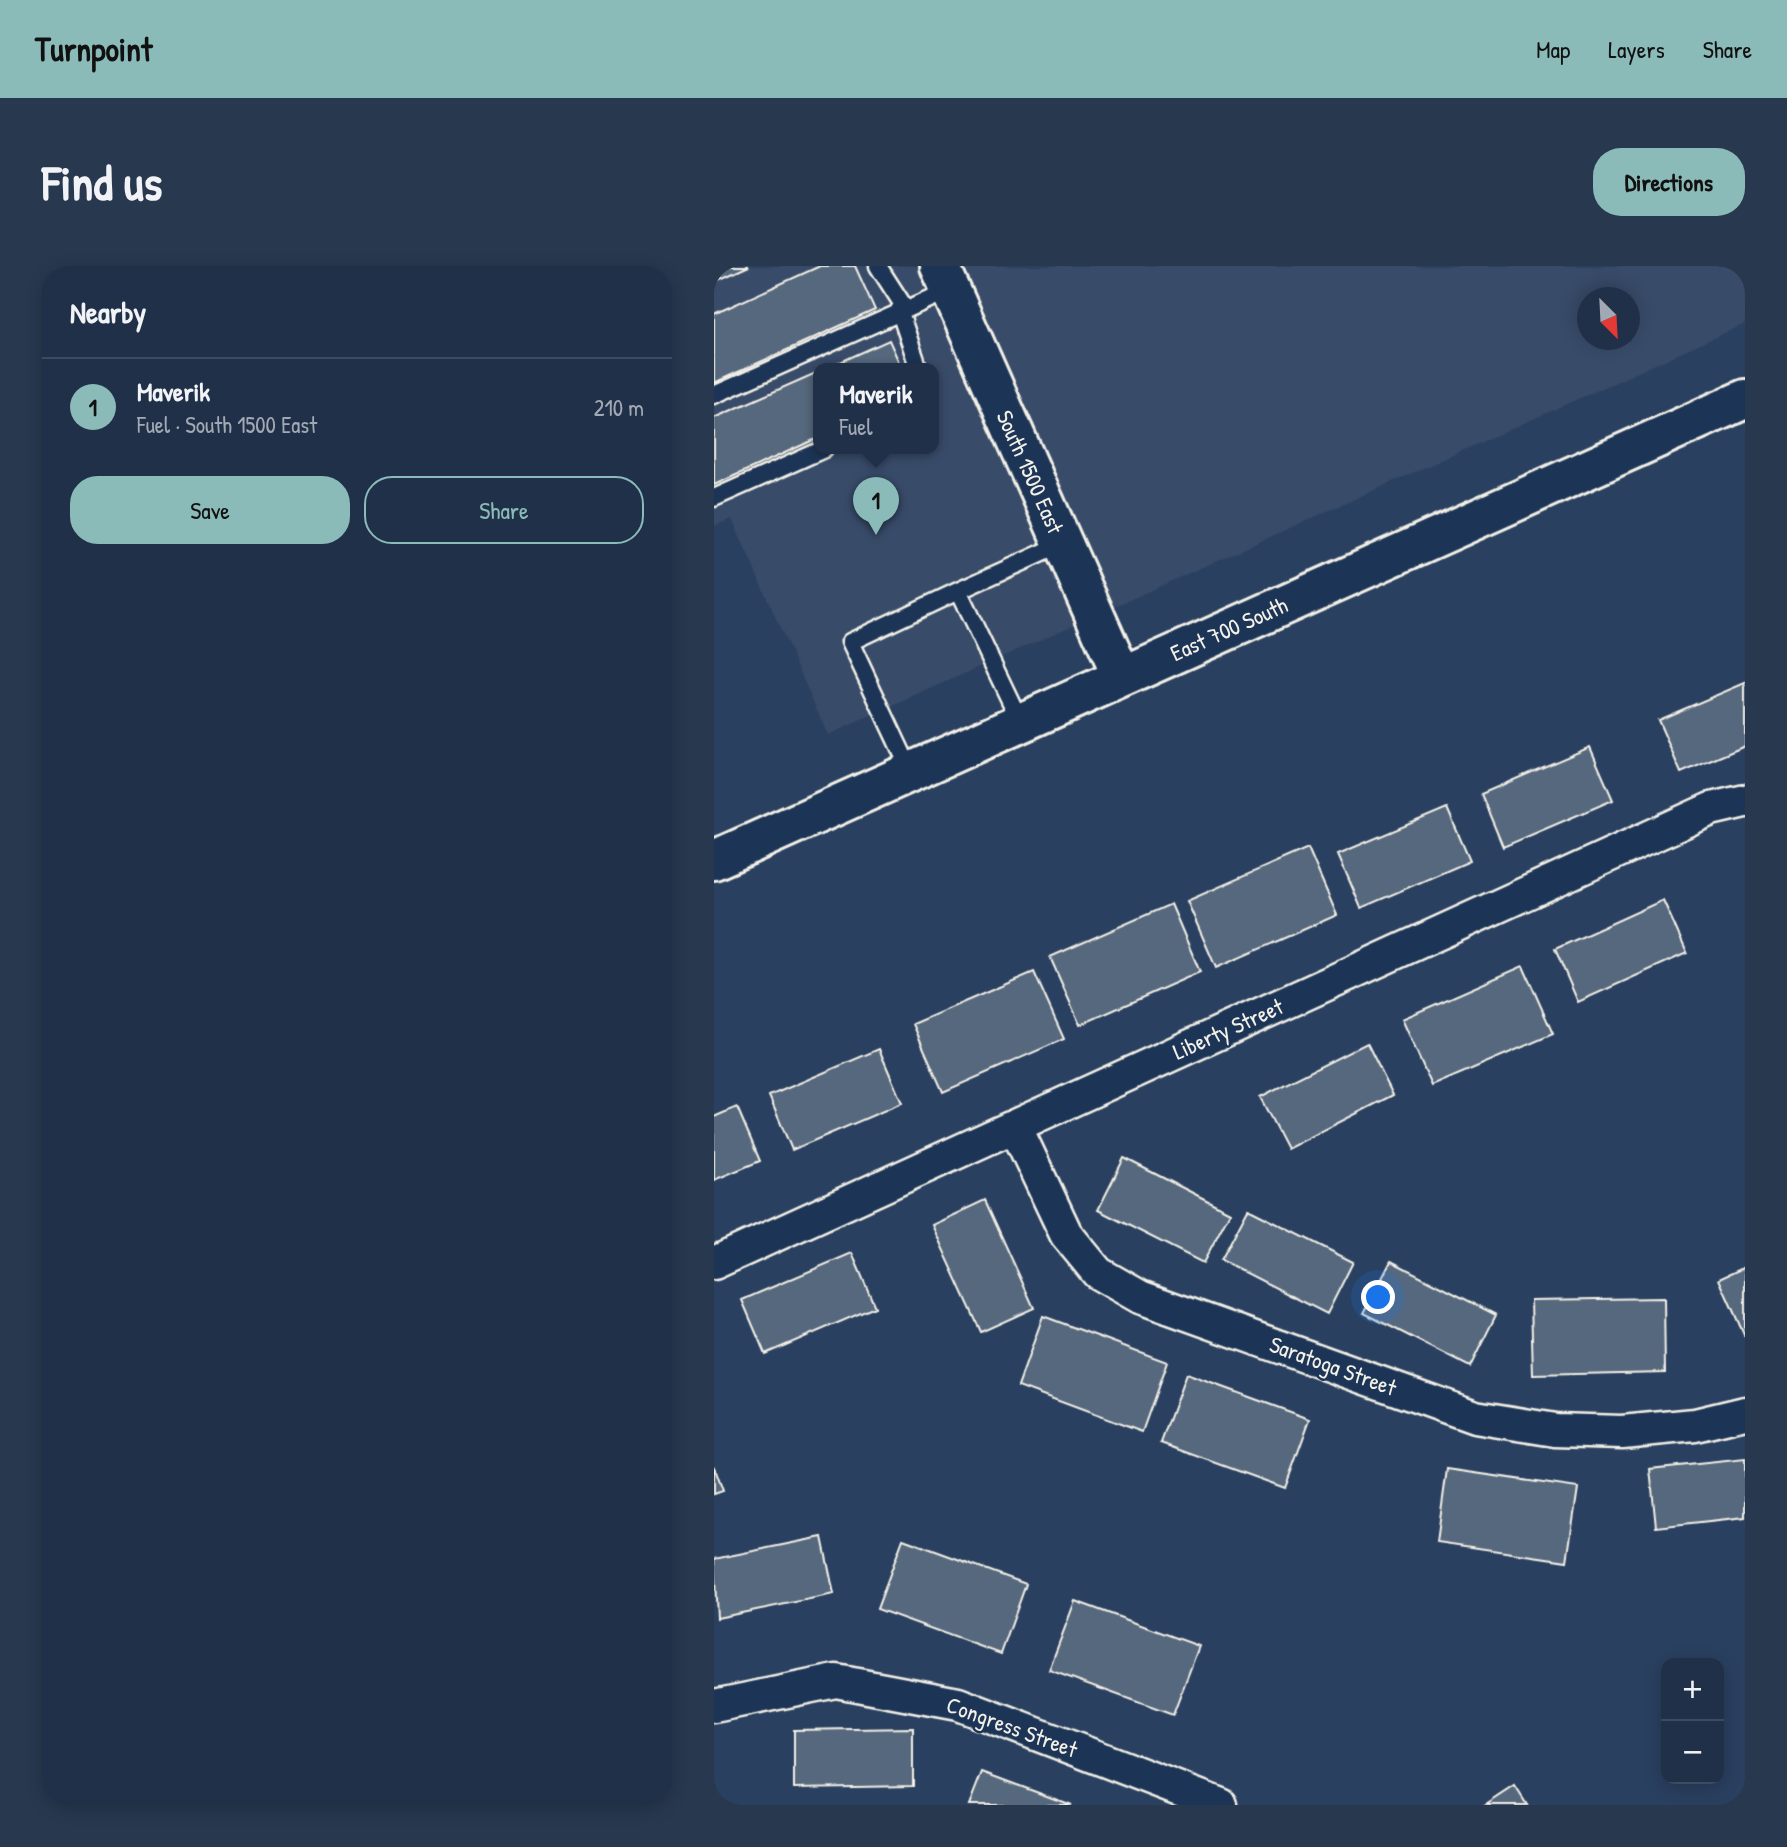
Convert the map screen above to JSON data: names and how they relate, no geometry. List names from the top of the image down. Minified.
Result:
{"streets":{"main road":["South 1500 East","East 700 South"],"street":["Liberty Street","Saratoga Street","Congress Street"]},"crossings":[["South 1500 East","East 700 South"],["Liberty Street","Saratoga Street"]],"north":"bottom right","page":{"header":"Turnpoint","nav":["Map","Layers","Share"],"buttons":["Directions",["Save","Share"]],"title":"Find us","heading":"Nearby","list":[{"mark":"1","name":"Maverik","note":"Fuel · South 1500 East","value":"210 m"}],"popup":["Maverik","Fuel"],"pins":"1","map_buttons":["+","−"]}}
